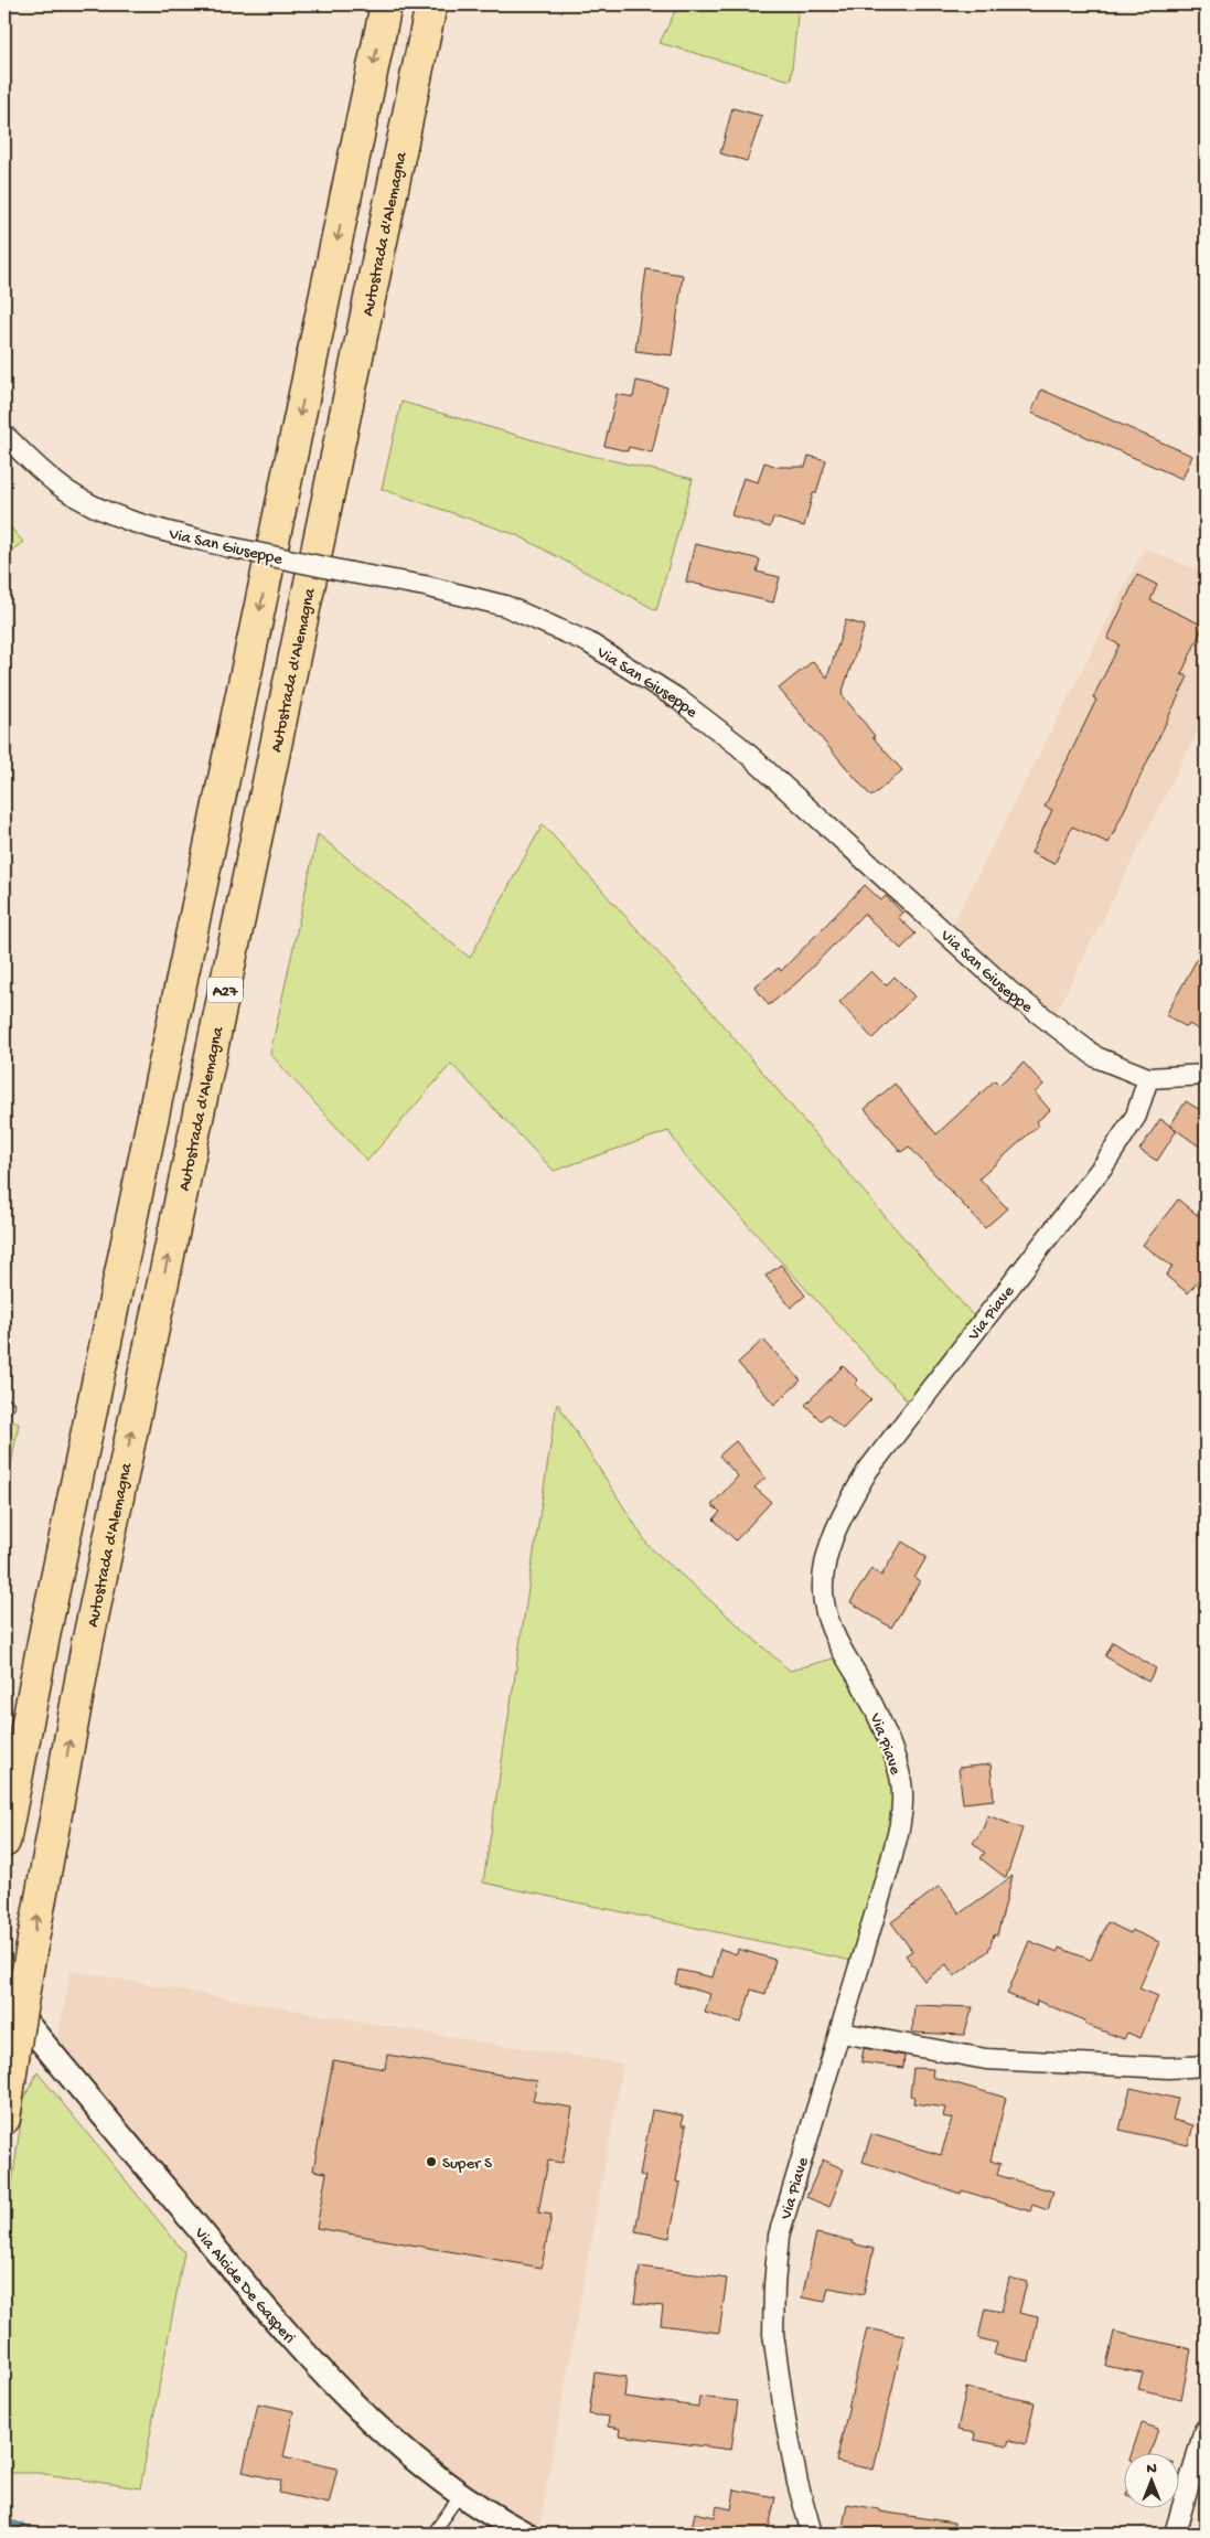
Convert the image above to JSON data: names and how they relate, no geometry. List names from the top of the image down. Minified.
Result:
{"streets":{"highway":["Autostrada d'Alemagna","A27"],"street":["Via San Giuseppe","Via Piave","Via Alcide De Gasperi"]},"crossings":[["Autostrada d'Alemagna","Via Alcide De Gasperi"],["Via San Giuseppe","Via Piave"]],"places":["Super S"],"north":"top"}
